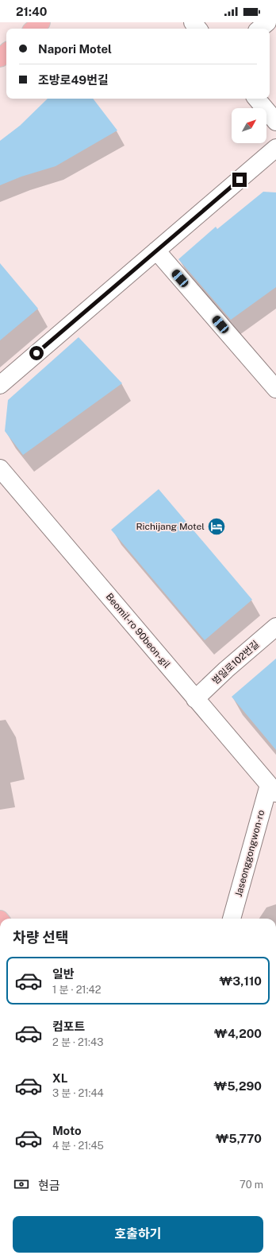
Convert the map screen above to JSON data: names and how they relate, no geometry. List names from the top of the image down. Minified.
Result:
{"streets":{"street":["Beomil-ro 90beon-gil","범일로102번길","Jaseonggongwon-ro"]},"crossings":[["Beomil-ro 90beon-gil","범일로102번길"],["Beomil-ro 90beon-gil","Jaseonggongwon-ro"]],"places":{"hotel":["Richijang Motel"]},"north":"top right","page":{"status":"21:40","banner":["Napori Motel","조방로49번길"],"heading":"차량 선택","list":[{"name":"일반","note":"1 분 · 21:42","value":"₩3,110"},{"name":"컴포트","note":"2 분 · 21:43","value":"₩4,200"},{"name":"XL","note":"3 분 · 21:44","value":"₩5,290"},{"name":"Moto","note":"4 분 · 21:45","value":"₩5,770"}],"pay":["현금","70 m"],"buttons":"호출하기"}}
